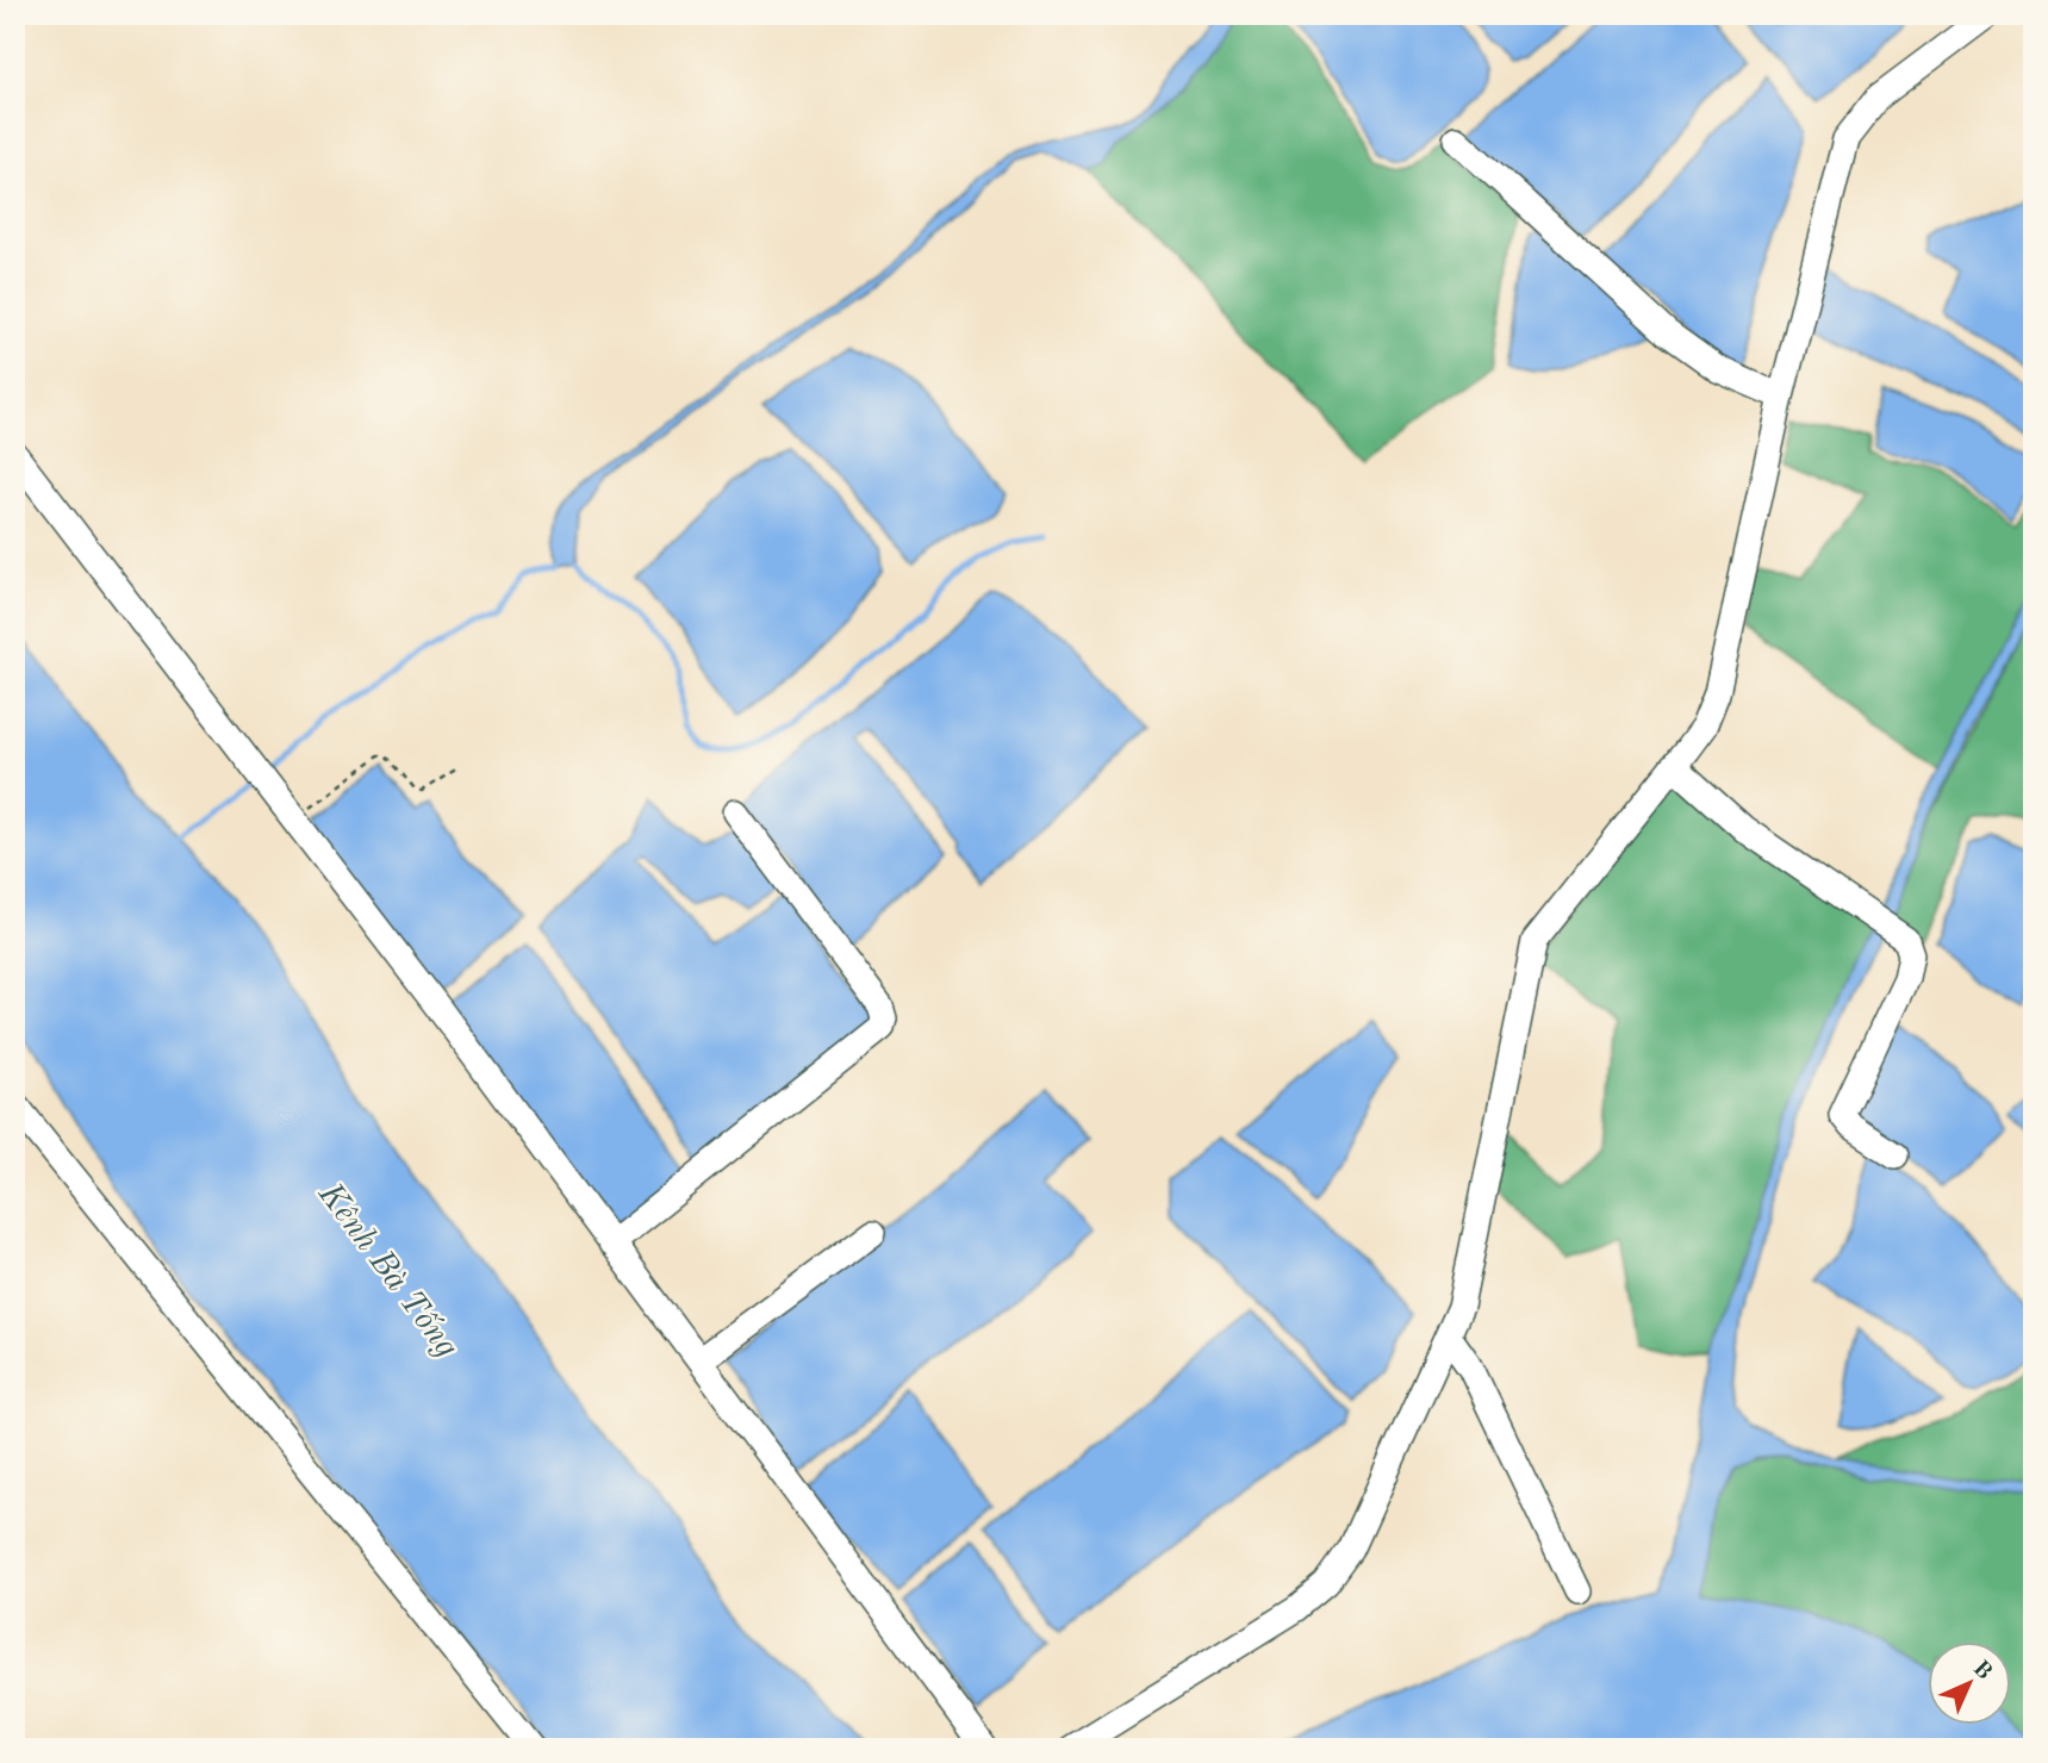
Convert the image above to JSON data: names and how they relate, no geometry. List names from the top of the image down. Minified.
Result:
{"water":["Kênh Bà Tống"],"north":"top right"}
